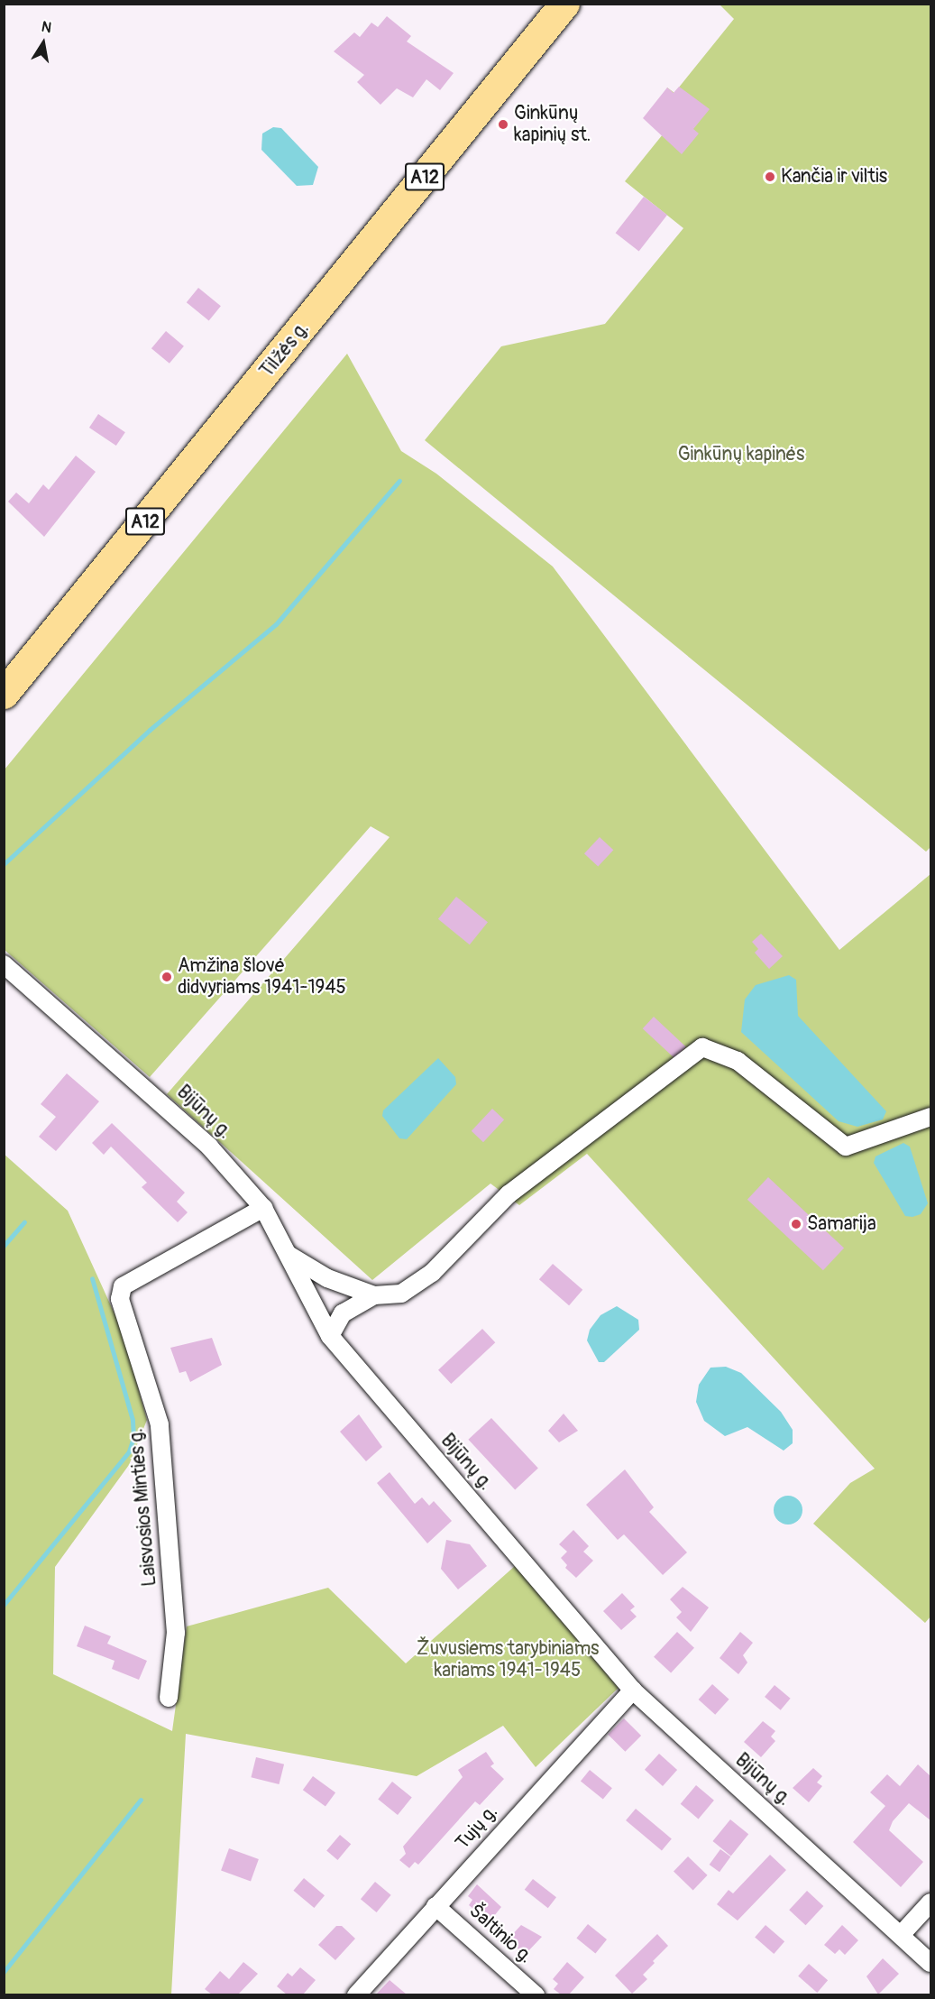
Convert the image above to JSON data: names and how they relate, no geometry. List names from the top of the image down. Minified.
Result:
{"streets":{"highway":["A12","Tilžės g."],"street":["Bijūnų g.","Laisvosios Minties g.","Tujų g.","Šaltinio g."]},"crossings":[["Bijūnų g.","Laisvosios Minties g."],["Bijūnų g.","Tujų g."],["Tujų g.","Šaltinio g."]],"parks":["Ginkūnų kapinės","Žuvusiems tarybiniams kariams 1941-1945"],"places":["Ginkūnų kapinių st.","Kančia ir viltis","Amžina šlovė didvyriams 1941-1945","Samarija"],"north":"top"}
